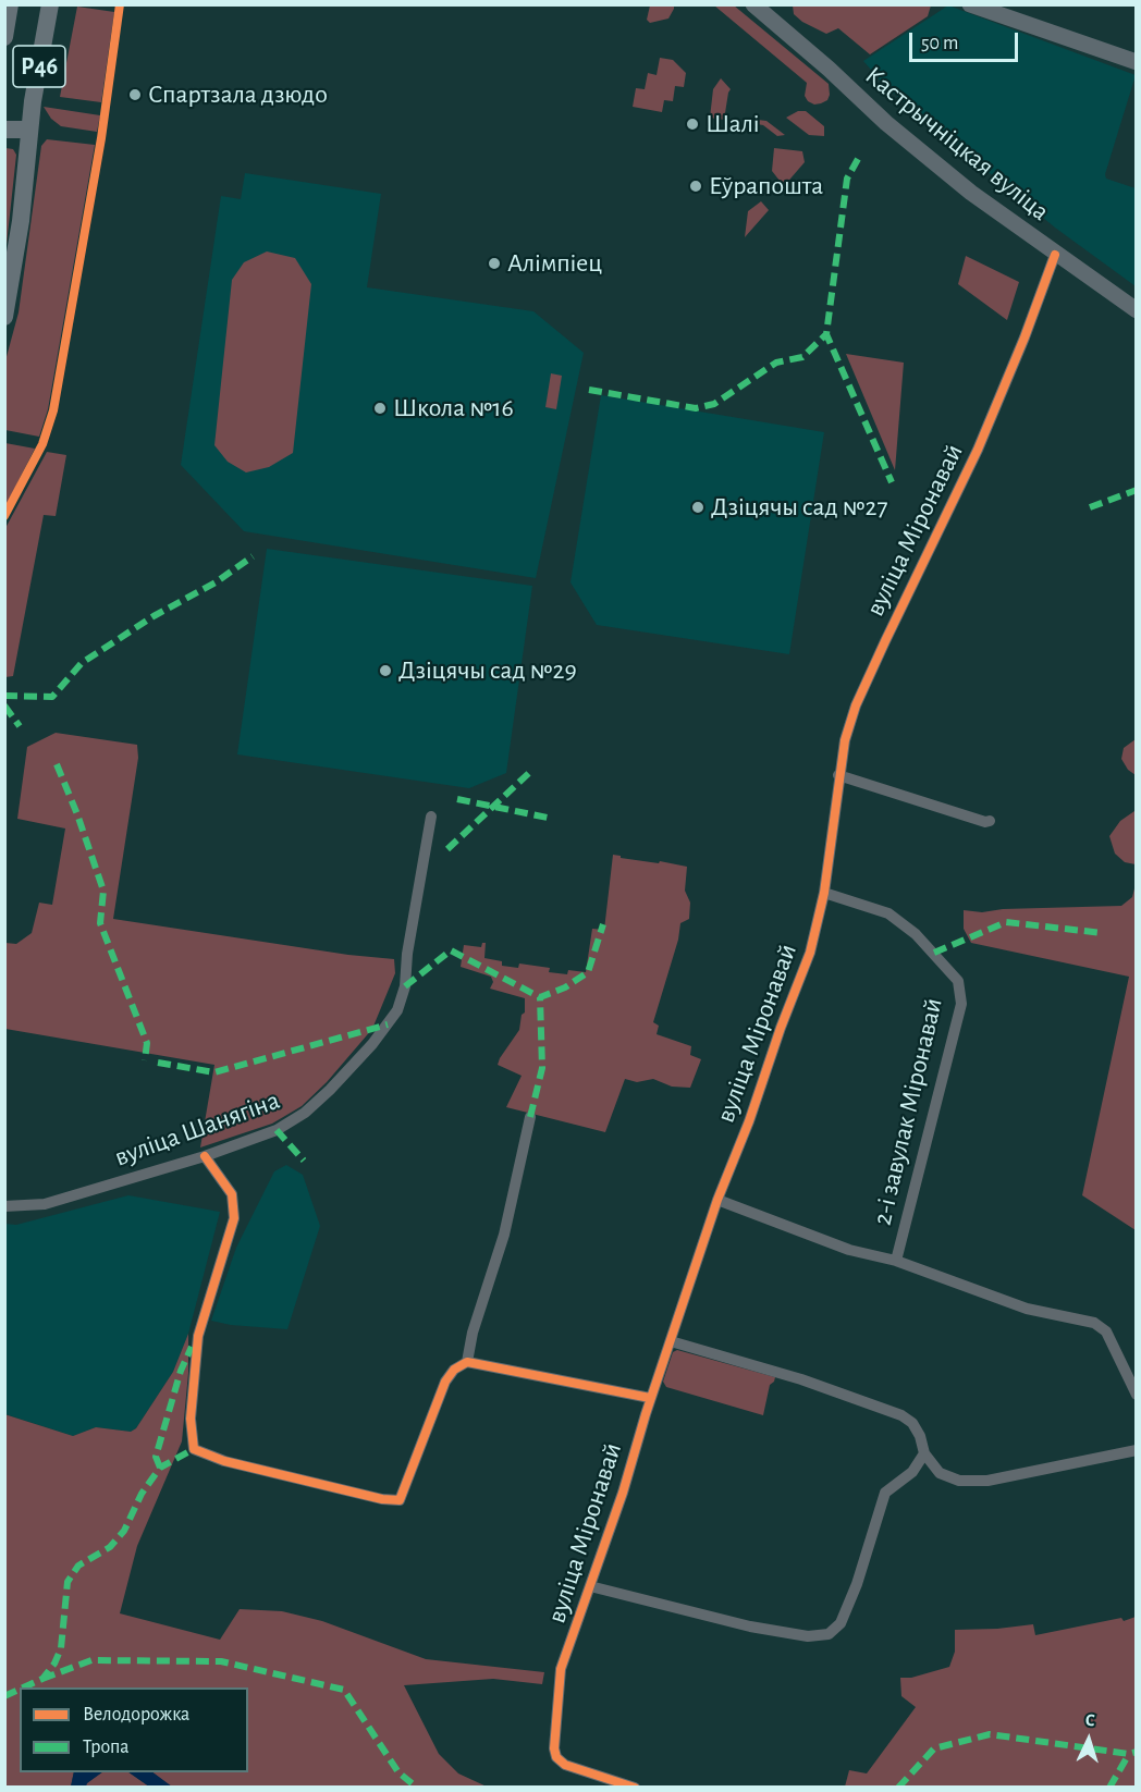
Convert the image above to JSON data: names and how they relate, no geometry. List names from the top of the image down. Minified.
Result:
{"streets":{"main road":["Р46","Кастрычніцкая вуліца"],"street":["вуліца Міронавай","2-і завулак Міронавай","вуліца Шанягіна"]},"crossings":[["Кастрычніцкая вуліца","вуліца Міронавай"],["вуліца Міронавай","2-і завулак Міронавай"]],"places":["Спартзала дзюдо","Шалі","Еўрапошта","Алімпіец","Школа №16","Дзіцячы сад №27","Дзіцячы сад №29"],"legend":["Велодорожка","Тропа"],"scale_bar":"50 m","north":"top"}
